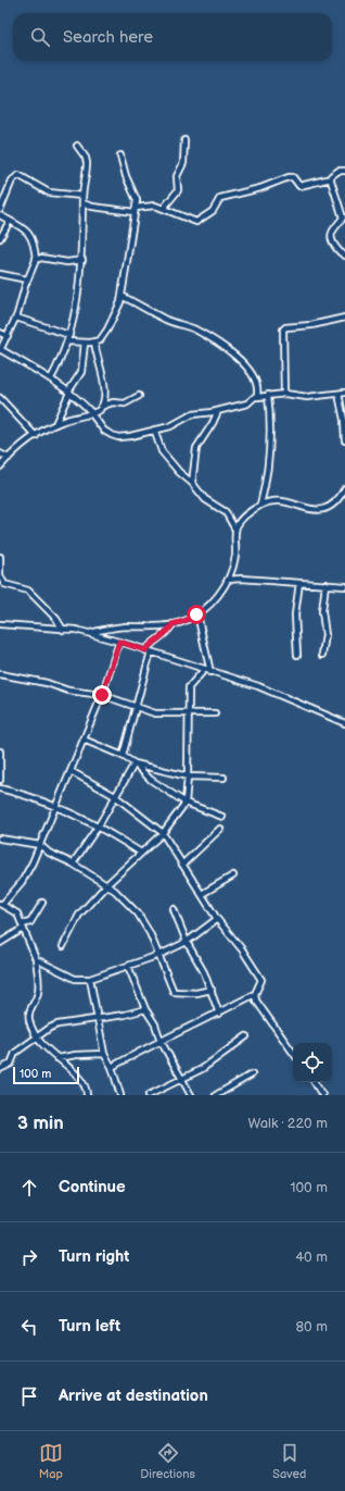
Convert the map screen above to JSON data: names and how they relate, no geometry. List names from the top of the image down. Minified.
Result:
{"scale_bar":"100 m","page":{"search":"Search here","scale":"100 m","heading":["3 min","Walk · 220 m"],"list":[["Continue","100 m"],["Turn right","40 m"],["Turn left","80 m"],"Arrive at destination"],"nav":["Map","Directions","Saved"]}}
